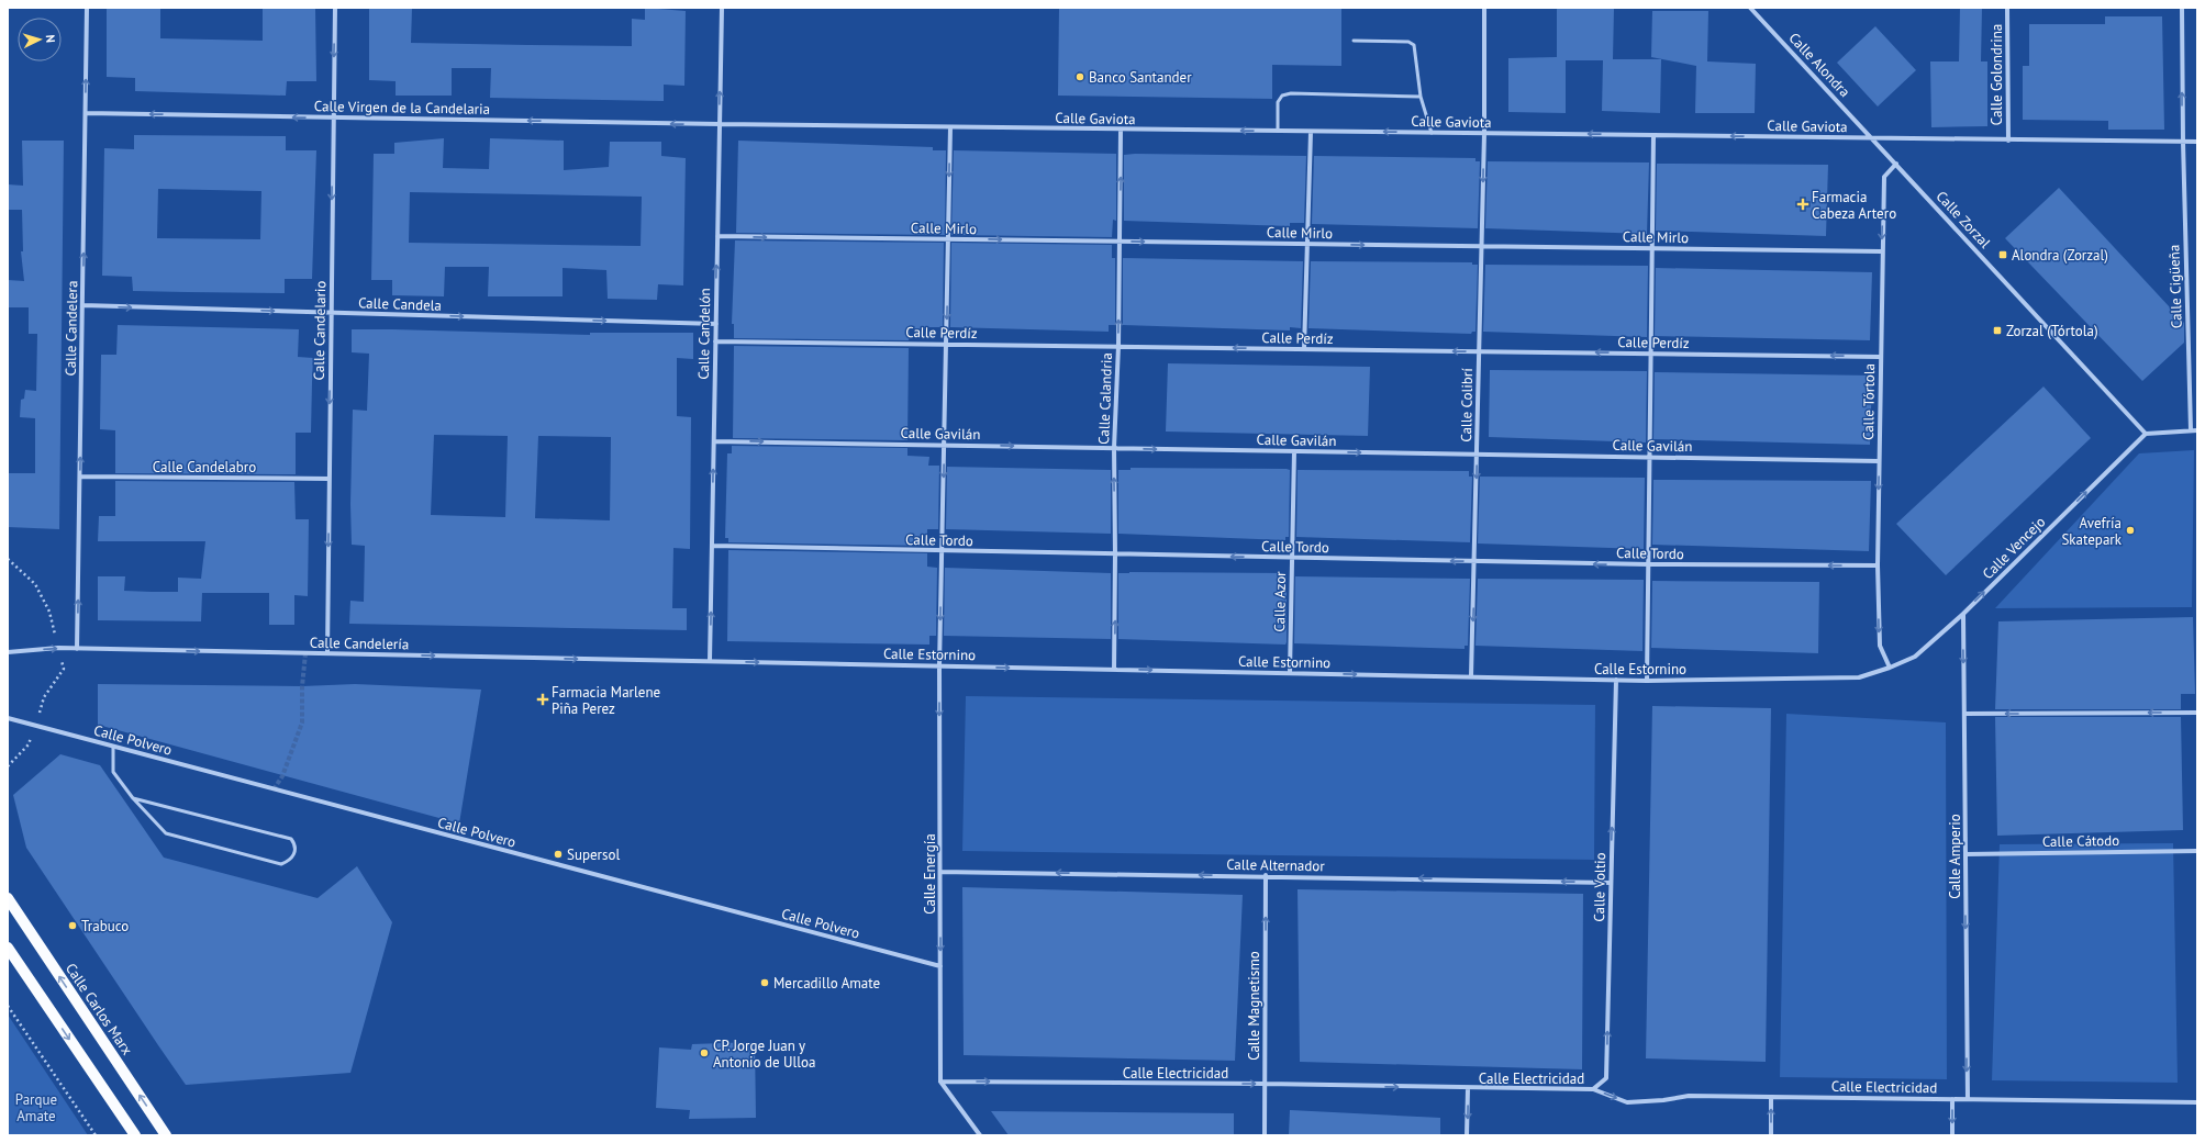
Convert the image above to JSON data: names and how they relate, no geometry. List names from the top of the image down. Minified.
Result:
{"streets":{"main road":["Calle Carlos Marx"],"street":["Calle Alondra","Calle Golondrina","Calle Virgen de la Candelaria","Calle Gaviota","Calle Zorzal","Calle Mirlo","Calle Cigüeña","Calle Candela","Calle Candelera","Calle Candelario","Calle Perdíz","Calle Candelón","Calle Calandria","Calle Tórtola","Calle Colibrí","Calle Gavilán","Calle Candelabro","Calle Tordo","Calle Vencejo","Calle Azor","Calle Candelería","Calle Estornino","Calle Polvero","Calle Cátodo","Calle Amperio","Calle Alternador","Calle Energía","Calle Voltio","Calle Magnetismo","Calle Electricidad"]},"crossings":[["Calle Alondra","Calle Gaviota"],["Calle Alondra","Calle Zorzal"],["Calle Golondrina","Calle Gaviota"],["Calle Virgen de la Candelaria","Calle Gaviota"],["Calle Virgen de la Candelaria","Calle Candelera"],["Calle Virgen de la Candelaria","Calle Candelario"],["Calle Virgen de la Candelaria","Calle Candelón"],["Calle Gaviota","Calle Zorzal"],["Calle Gaviota","Calle Cigüeña"],["Calle Gaviota","Calle Candelón"],["Calle Gaviota","Calle Calandria"],["Calle Gaviota","Calle Colibrí"],["Calle Gaviota","Calle Energía"],["Calle Zorzal","Calle Tórtola"],["Calle Zorzal","Calle Vencejo"],["Calle Mirlo","Calle Candelón"],["Calle Mirlo","Calle Calandria"],["Calle Mirlo","Calle Tórtola"],["Calle Mirlo","Calle Colibrí"],["Calle Mirlo","Calle Energía"],["Calle Candela","Calle Candelera"],["Calle Candela","Calle Candelario"],["Calle Candela","Calle Candelón"],["Calle Candelera","Calle Candelabro"],["Calle Candelera","Calle Candelería"],["Calle Candelario","Calle Candelabro"],["Calle Candelario","Calle Candelería"],["Calle Perdíz","Calle Candelón"],["Calle Perdíz","Calle Calandria"],["Calle Perdíz","Calle Tórtola"],["Calle Perdíz","Calle Colibrí"],["Calle Perdíz","Calle Energía"],["Calle Candelón","Calle Gavilán"],["Calle Candelón","Calle Tordo"],["Calle Candelón","Calle Candelería"],["Calle Candelón","Calle Estornino"],["Calle Calandria","Calle Gavilán"],["Calle Calandria","Calle Tordo"],["Calle Calandria","Calle Estornino"],["Calle Tórtola","Calle Gavilán"],["Calle Tórtola","Calle Tordo"],["Calle Tórtola","Calle Vencejo"],["Calle Tórtola","Calle Estornino"],["Calle Colibrí","Calle Gavilán"],["Calle Colibrí","Calle Tordo"],["Calle Colibrí","Calle Estornino"],["Calle Gavilán","Calle Azor"],["Calle Gavilán","Calle Energía"],["Calle Tordo","Calle Azor"],["Calle Tordo","Calle Energía"],["Calle Vencejo","Calle Estornino"],["Calle Vencejo","Calle Amperio"],["Calle Azor","Calle Estornino"],["Calle Candelería","Calle Estornino"],["Calle Estornino","Calle Energía"],["Calle Estornino","Calle Voltio"],["Calle Polvero","Calle Energía"],["Calle Cátodo","Calle Amperio"],["Calle Amperio","Calle Electricidad"],["Calle Alternador","Calle Energía"],["Calle Alternador","Calle Voltio"],["Calle Alternador","Calle Magnetismo"],["Calle Energía","Calle Electricidad"],["Calle Voltio","Calle Electricidad"],["Calle Magnetismo","Calle Electricidad"]],"one_way":["Calle Virgen de la Candelaria","Calle Gaviota","Calle Mirlo","Calle Candela","Calle Candelera","Calle Candelario","Calle Perdíz","Calle Candelón","Calle Calandria","Calle Tórtola","Calle Colibrí","Calle Gavilán","Calle Tordo","Calle Vencejo","Calle Candelería","Calle Estornino","Calle Amperio","Calle Alternador","Calle Energía","Calle Voltio","Calle Magnetismo","Calle Electricidad"],"parks":["Parque Amate"],"places":{"other":["Banco Santander","Avefría Skatepark","Supersol","Trabuco","Mercadillo Amate","CP. Jorge Juan y Antonio de Ulloa"],"health":["Farmacia Cabeza Artero","Farmacia Marlene Piña Perez"],"transit":["Alondra (Zorzal)","Zorzal (Tórtola)"]},"north":"right"}
